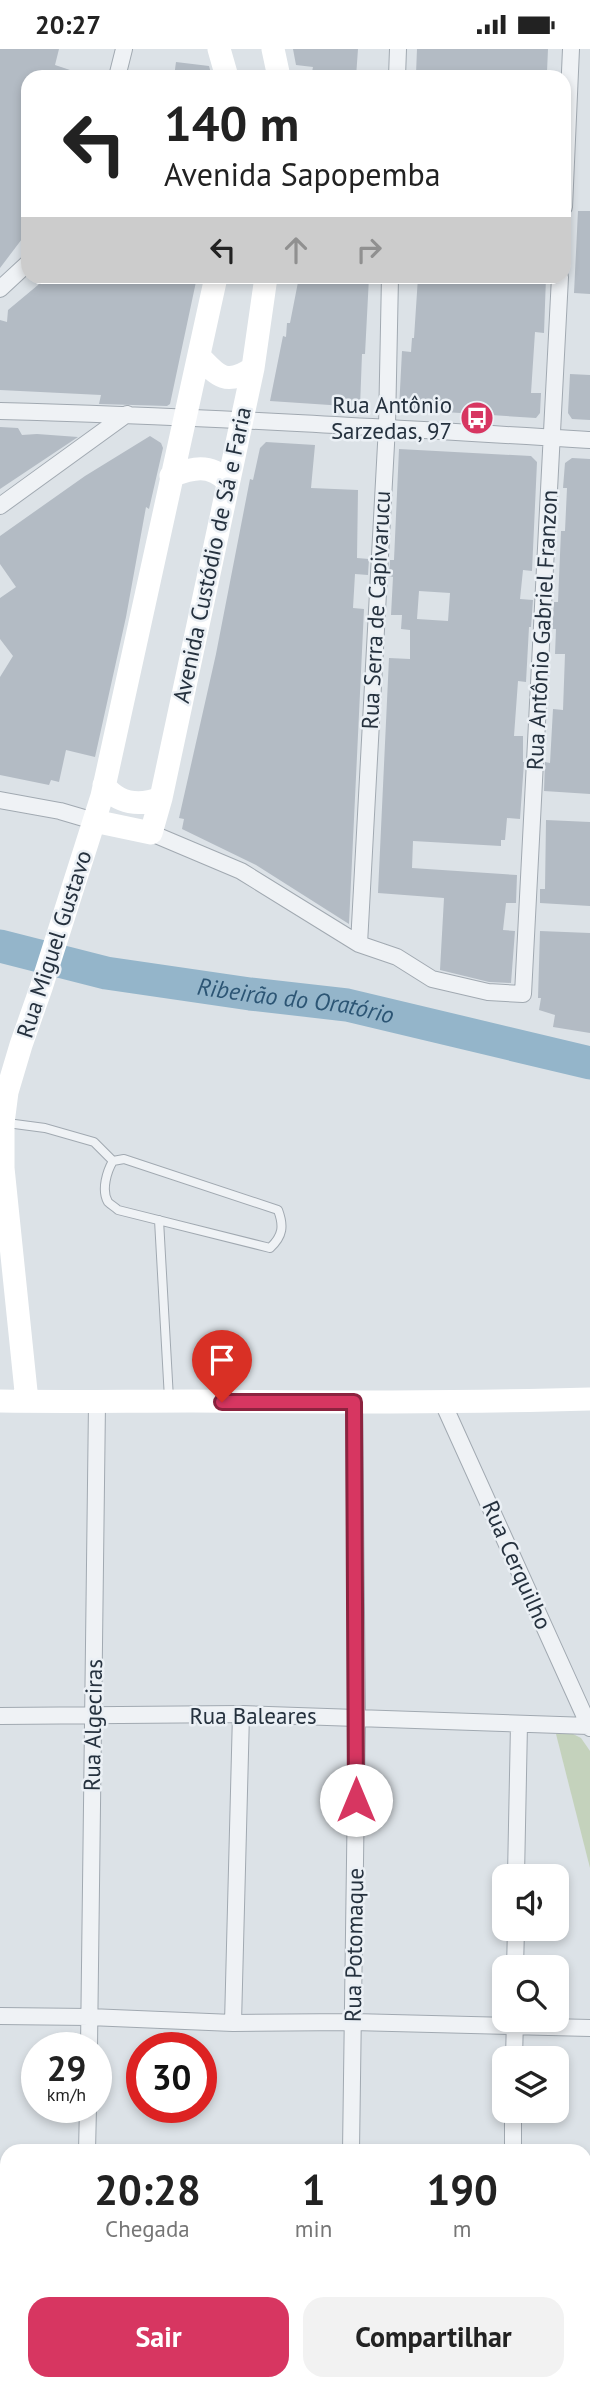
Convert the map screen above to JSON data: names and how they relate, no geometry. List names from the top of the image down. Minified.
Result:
{"streets":{"street":["Avenida Custódio de Sá e Faria","Rua Serra de Capivarucu","Rua Antônio Gabriel Franzon","Rua Miguel Gustavo","Rua Cerquilho","Rua Baleares","Rua Algeciras","Rua Potomaque"]},"crossings":[["Rua Serra de Capivarucu","Rua Antônio Gabriel Franzon"],["Rua Cerquilho","Rua Baleares"],["Rua Baleares","Rua Algeciras"],["Rua Baleares","Rua Potomaque"]],"water":["Ribeirão do Oratório"],"places":{"bus stop":["Rua Antônio Sarzedas, 97"]},"page":{"status":"20:27","turn":["140 m","Avenida Sapopemba"],"speed":"29 km/h","limit":"30","eta":["20:28","Chegada","1","min","190","m"],"buttons":["Sair","Compartilhar"]}}
